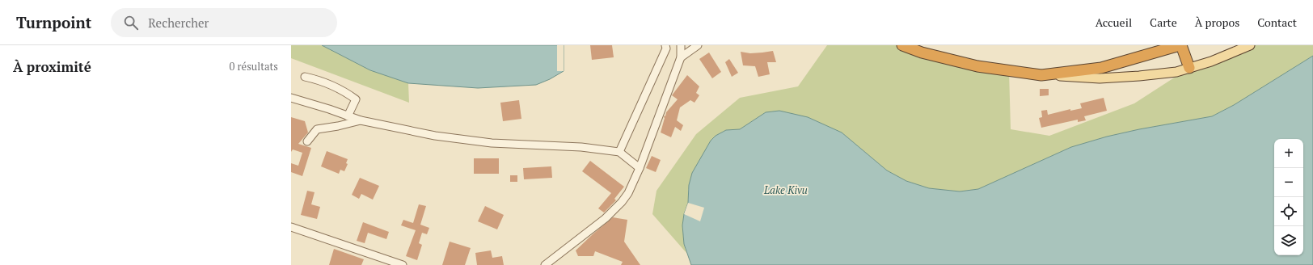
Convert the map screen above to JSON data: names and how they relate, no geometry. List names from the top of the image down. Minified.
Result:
{"water":["Lake Kivu"],"page":{"header":"Turnpoint","search":"Rechercher","nav":["Accueil","Carte","À propos","Contact"],"heading":["À proximité","0 résultats"],"map_buttons":["+","−"]}}
